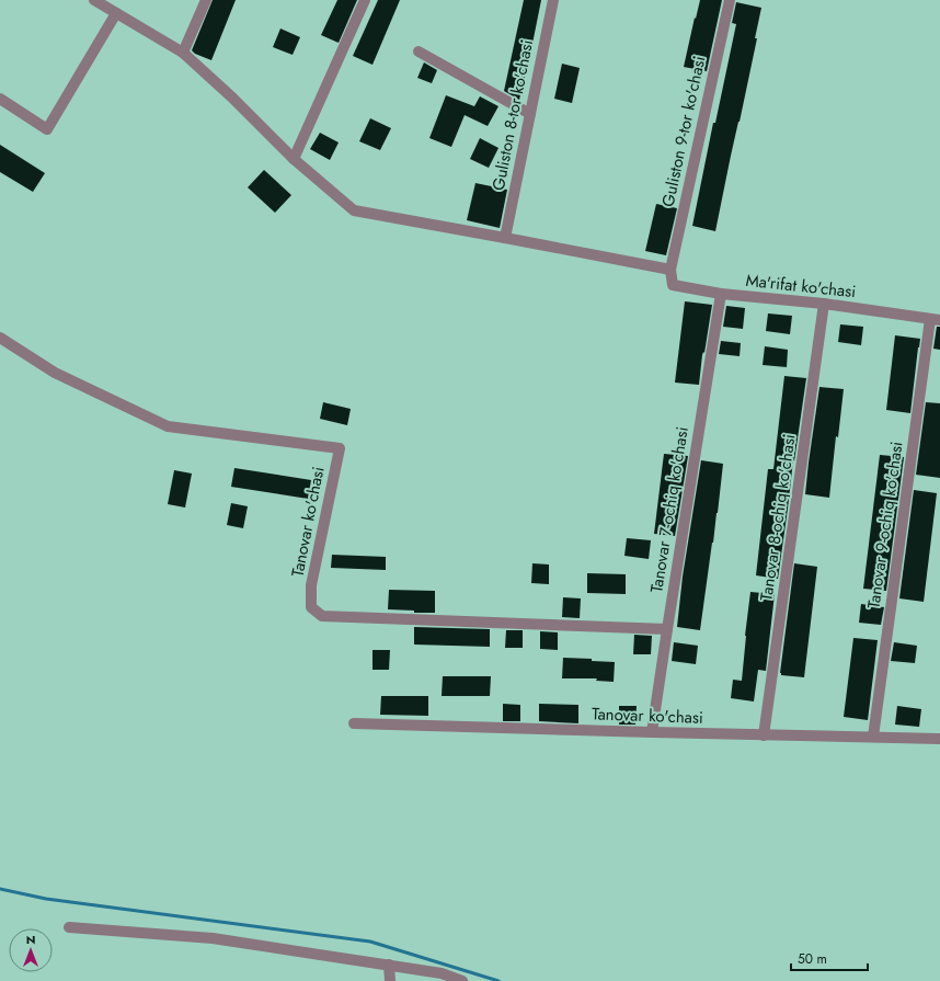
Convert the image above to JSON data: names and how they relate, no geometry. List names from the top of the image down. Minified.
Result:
{"streets":{"street":["Guliston 8-tor ko'chasi","Guliston 9-tor ko'chasi","Ma'rifat ko'chasi","Tanovar 7-ochiq ko'chasi","Tanovar 8-ochiq ko'chasi","Tanovar ko'chasi","Tanovar 9-ochiq ko'chasi"]},"crossings":[["Guliston 9-tor ko'chasi","Ma'rifat ko'chasi"],["Ma'rifat ko'chasi","Tanovar 7-ochiq ko'chasi"],["Ma'rifat ko'chasi","Tanovar 8-ochiq ko'chasi"],["Ma'rifat ko'chasi","Tanovar 9-ochiq ko'chasi"],["Tanovar 7-ochiq ko'chasi","Tanovar ko'chasi"],["Tanovar 8-ochiq ko'chasi","Tanovar ko'chasi"],["Tanovar ko'chasi","Tanovar 9-ochiq ko'chasi"]],"scale_bar":"50 m","north":"top"}
